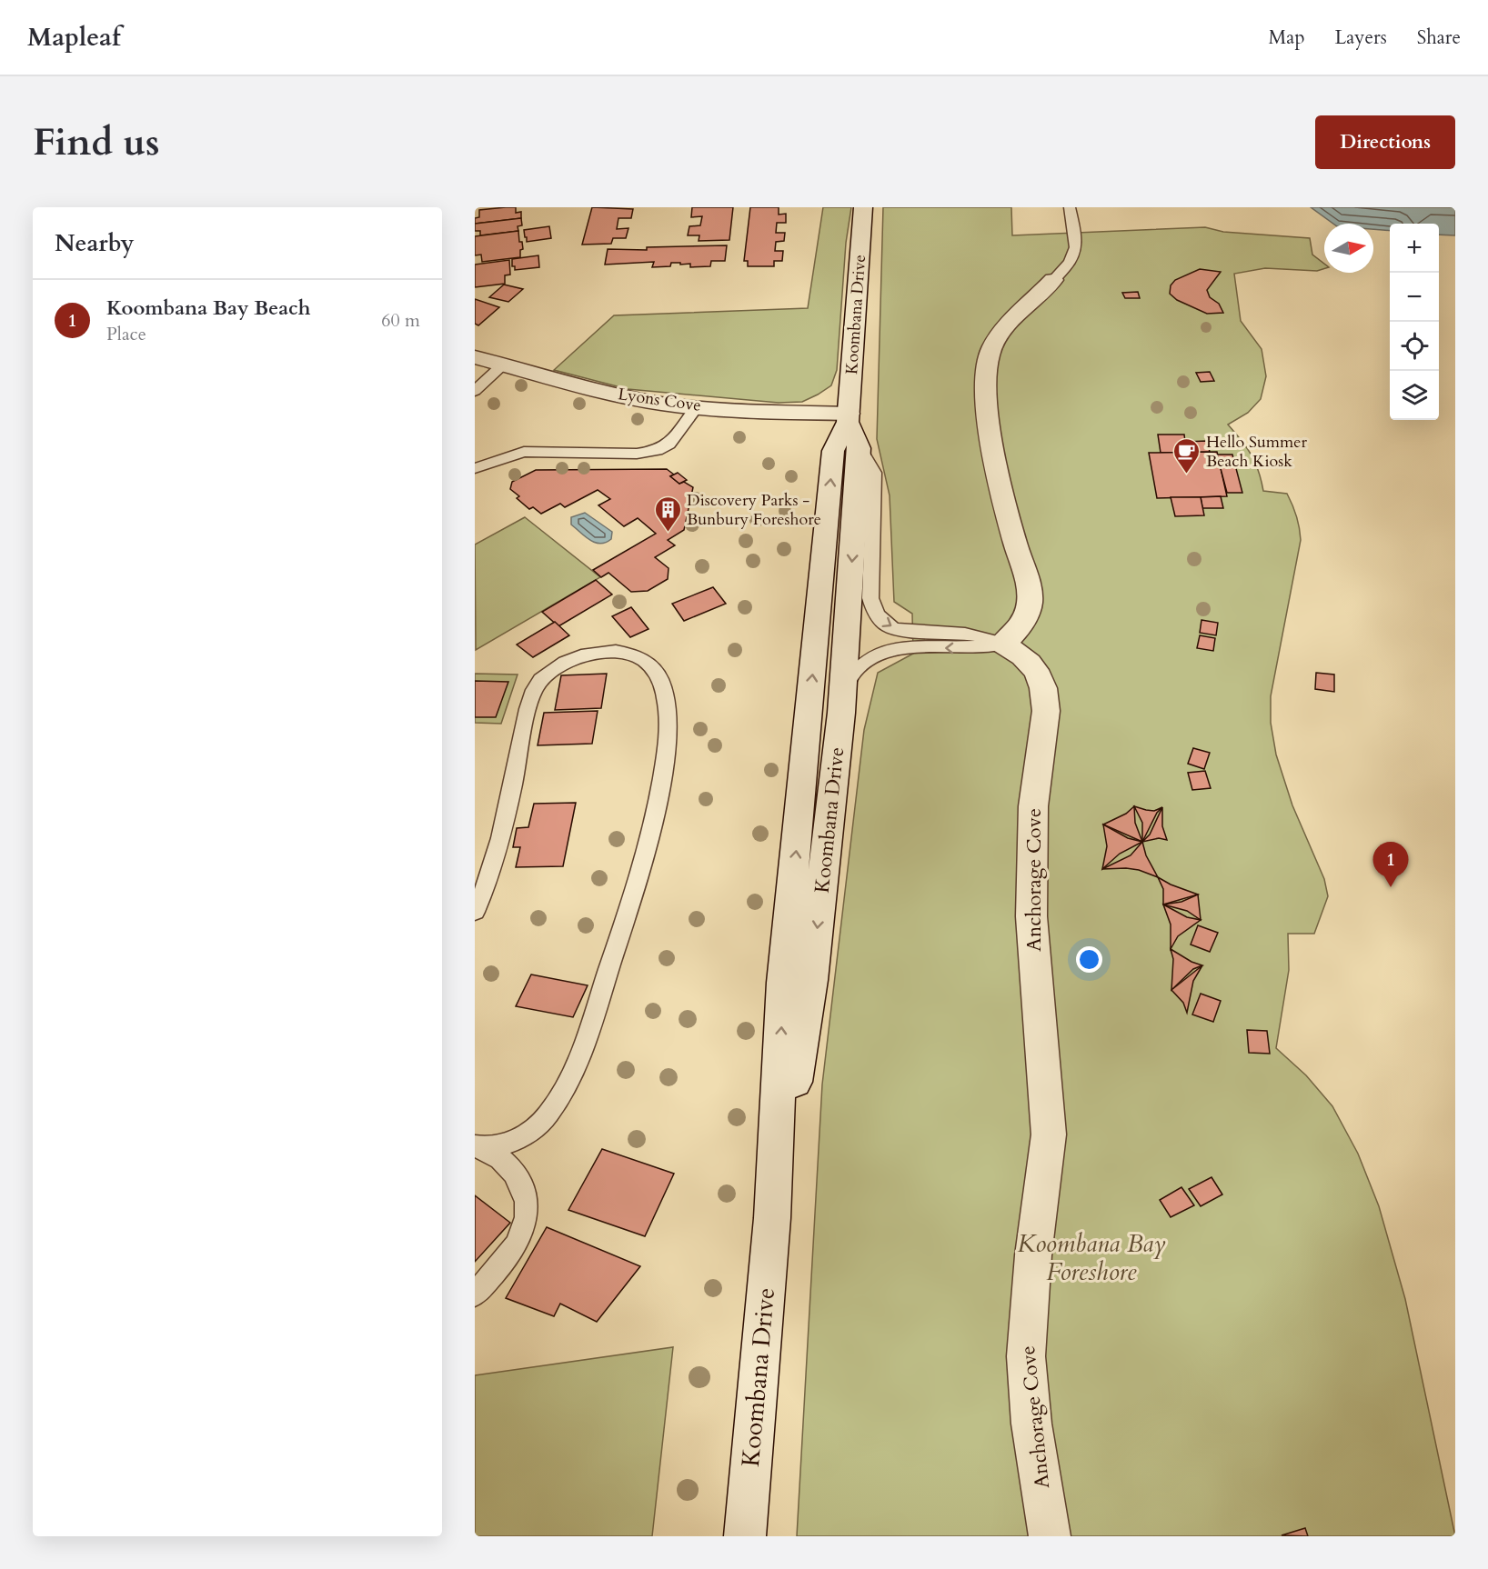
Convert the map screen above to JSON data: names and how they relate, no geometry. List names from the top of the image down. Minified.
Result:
{"streets":{"main road":["Koombana Drive","Lyons Cove","Anchorage Cove"]},"crossings":[["Koombana Drive","Lyons Cove"]],"parks":["Koombana Bay Foreshore"],"places":{"cafe":["Hello Summer Beach Kiosk"],"building":["Discovery Parks - Bunbury Foreshore"]},"north":"right","page":{"header":"Mapleaf","nav":["Map","Layers","Share"],"buttons":"Directions","title":"Find us","heading":"Nearby","map_buttons":["+","−"],"list":[{"mark":"1","name":"Koombana Bay Beach","note":"Place","value":"60 m"}],"pins":"1"}}
